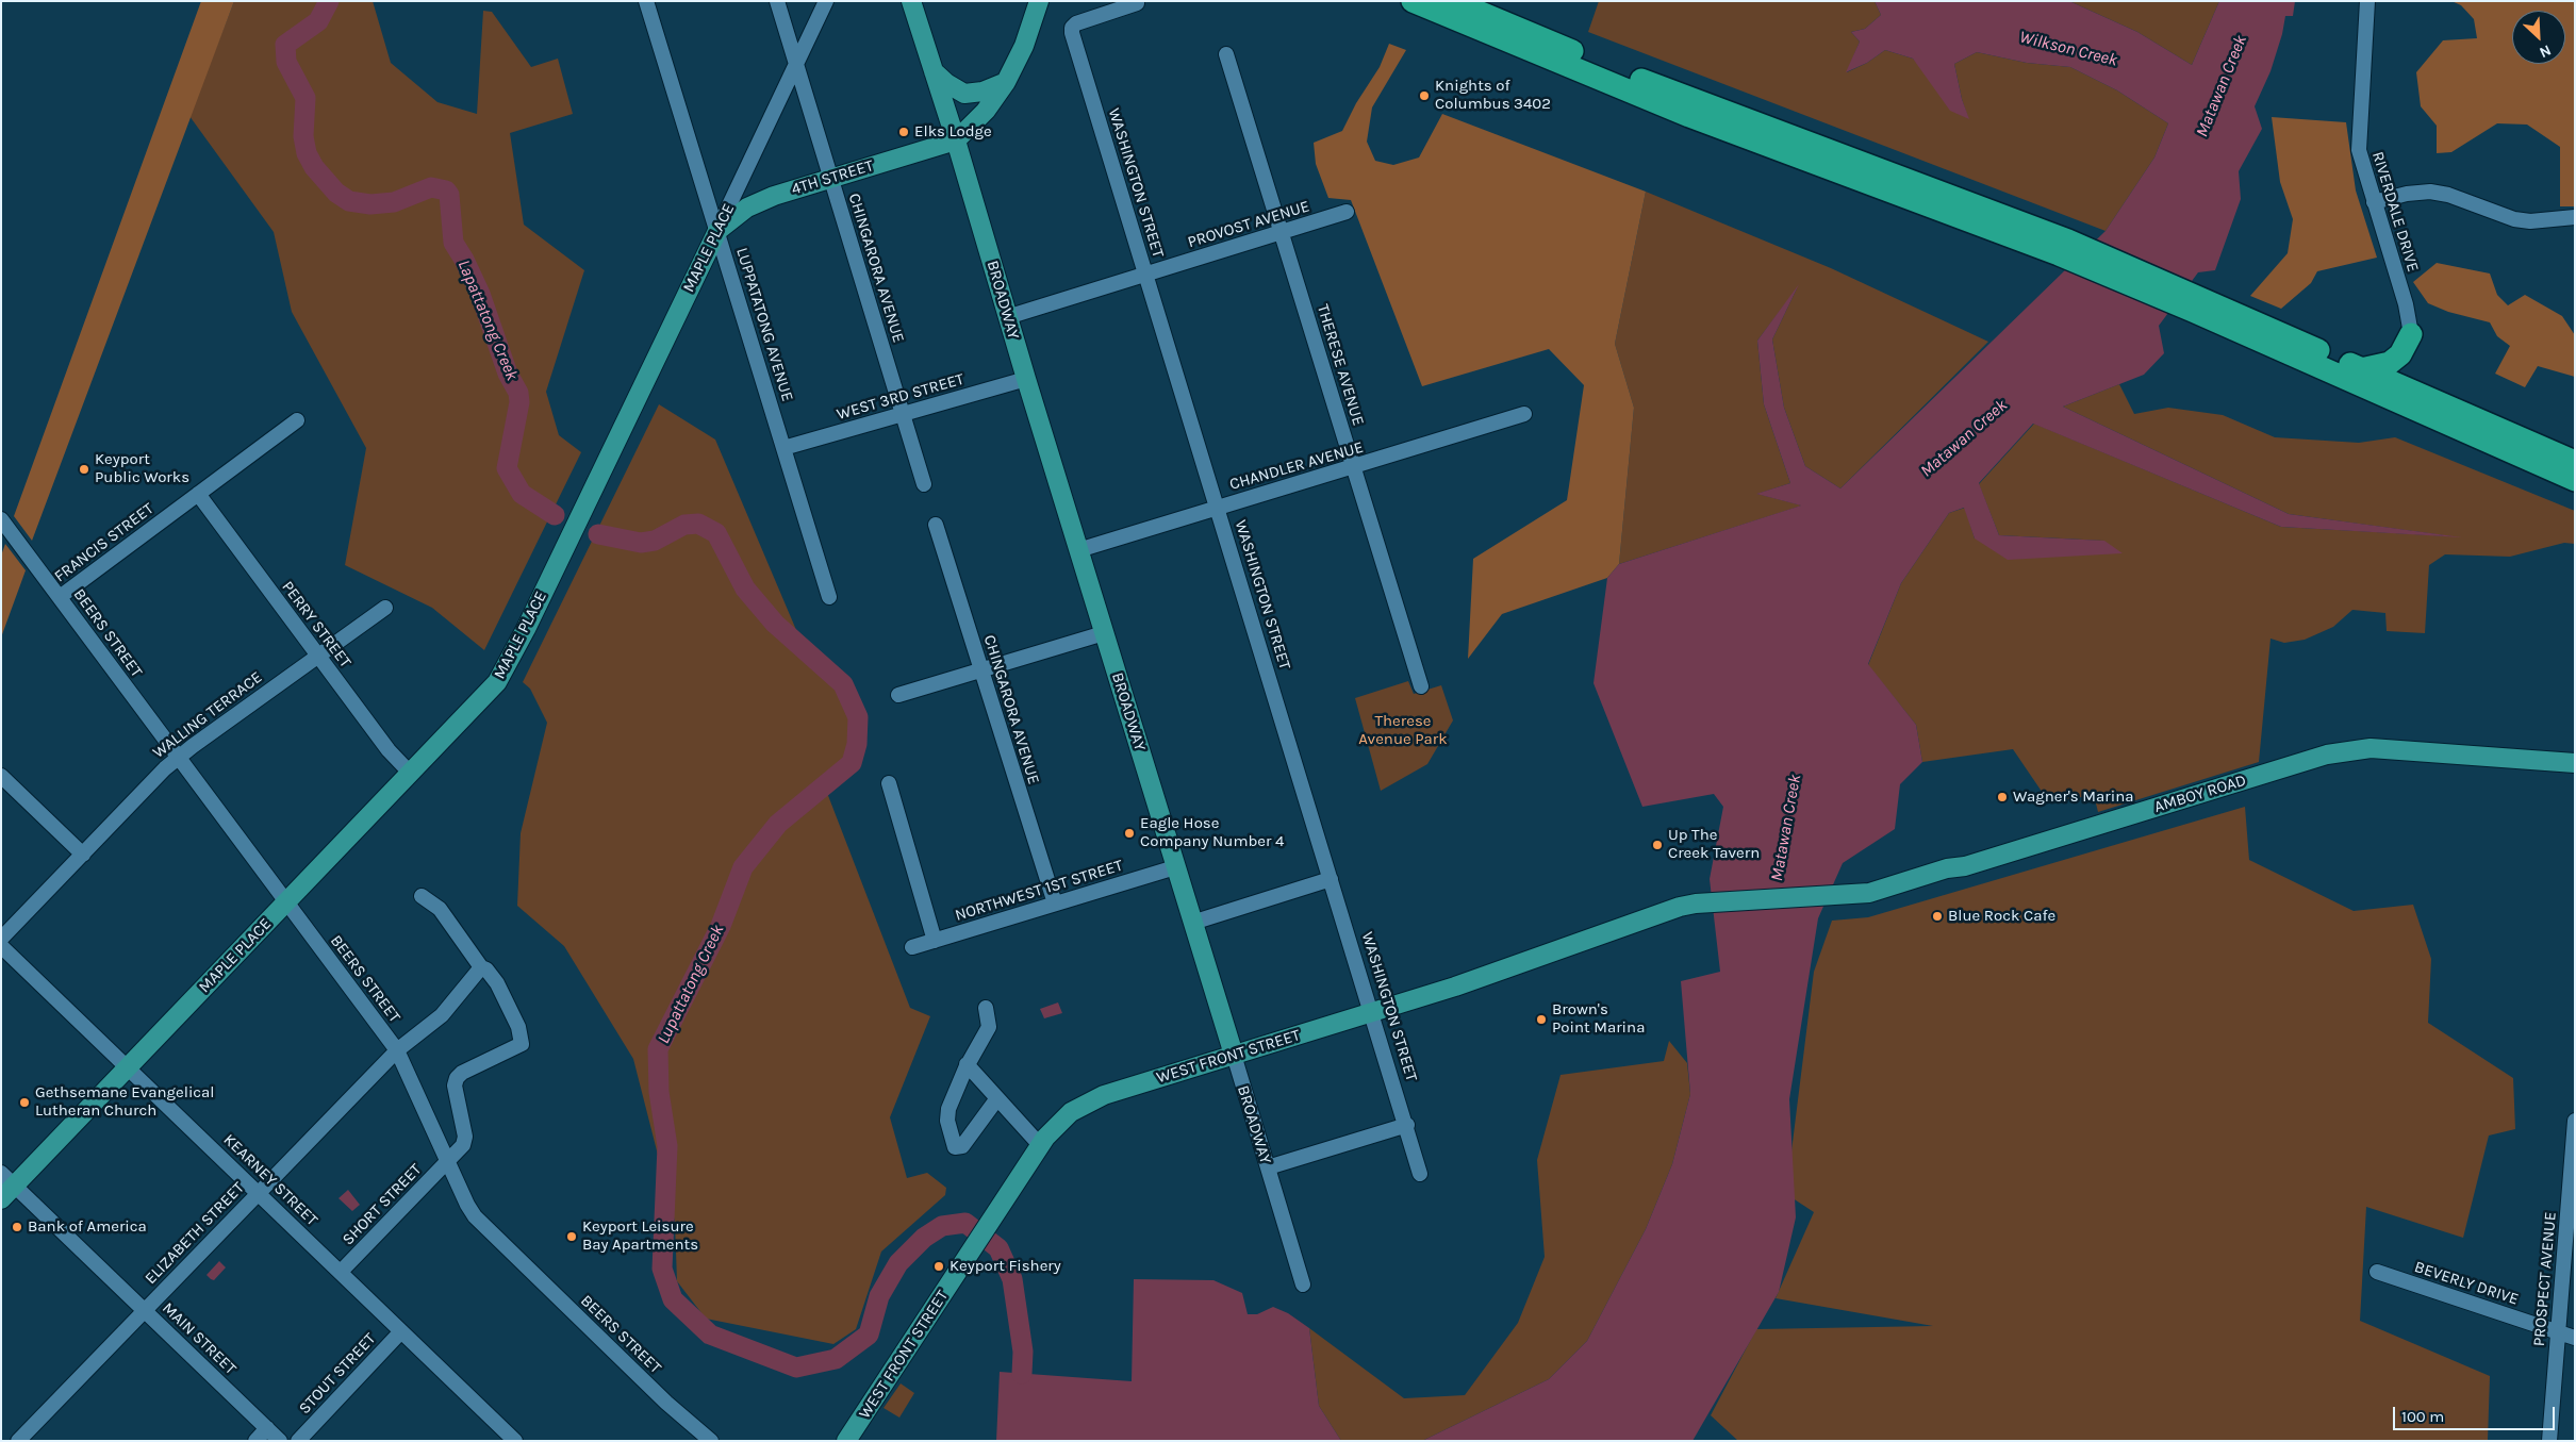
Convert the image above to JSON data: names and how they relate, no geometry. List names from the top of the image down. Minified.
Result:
{"streets":{"main road":["4TH STREET","MAPLE PLACE","BROADWAY","AMBOY ROAD","WEST FRONT STREET"],"street":["WASHINGTON STREET","RIVERDALE DRIVE","PROVOST AVENUE","CHINGARORA AVENUE","LUPPATATONG AVENUE","THERESE AVENUE","WEST 3RD STREET","CHANDLER AVENUE","FRANCIS STREET","PERRY STREET","BEERS STREET","WALLING TERRACE","NORTHWEST 1ST STREET","KEARNEY STREET","SHORT STREET","ELIZABETH STREET","PROSPECT AVENUE","BEVERLY DRIVE","MAIN STREET","STOUT STREET"]},"crossings":[["4TH STREET","MAPLE PLACE"],["4TH STREET","CHINGARORA AVENUE"],["4TH STREET","BROADWAY"],["4TH STREET","LUPPATATONG AVENUE"],["WASHINGTON STREET","PROVOST AVENUE"],["WASHINGTON STREET","CHANDLER AVENUE"],["WASHINGTON STREET","WEST FRONT STREET"],["PROVOST AVENUE","BROADWAY"],["PROVOST AVENUE","THERESE AVENUE"],["MAPLE PLACE","CHINGARORA AVENUE"],["MAPLE PLACE","LUPPATATONG AVENUE"],["MAPLE PLACE","PERRY STREET"],["MAPLE PLACE","BEERS STREET"],["MAPLE PLACE","KEARNEY STREET"],["MAPLE PLACE","MAIN STREET"],["CHINGARORA AVENUE","WEST 3RD STREET"],["CHINGARORA AVENUE","NORTHWEST 1ST STREET"],["BROADWAY","WEST 3RD STREET"],["BROADWAY","CHANDLER AVENUE"],["BROADWAY","NORTHWEST 1ST STREET"],["BROADWAY","WEST FRONT STREET"],["LUPPATATONG AVENUE","WEST 3RD STREET"],["THERESE AVENUE","CHANDLER AVENUE"],["FRANCIS STREET","PERRY STREET"],["FRANCIS STREET","BEERS STREET"],["PERRY STREET","WALLING TERRACE"],["BEERS STREET","WALLING TERRACE"],["BEERS STREET","SHORT STREET"],["BEERS STREET","ELIZABETH STREET"],["AMBOY ROAD","WEST FRONT STREET"],["KEARNEY STREET","SHORT STREET"],["KEARNEY STREET","ELIZABETH STREET"],["KEARNEY STREET","STOUT STREET"],["SHORT STREET","ELIZABETH STREET"],["ELIZABETH STREET","MAIN STREET"],["PROSPECT AVENUE","BEVERLY DRIVE"]],"water":["Wilkson Creek","Matawan Creek","Lapattatong Creek","Lupattatong Creek"],"parks":["Therese Avenue Park"],"places":["Knights of Columbus 3402","Elks Lodge","Keyport Public Works","Wagner's Marina","Eagle Hose Company Number 4","Up The Creek Tavern","Blue Rock Cafe","Brown's Point Marina","Gethsemane Evangelical Lutheran Church","Bank of America","Keyport Leisure Bay Apartments","Keyport Fishery"],"scale_bar":"100 m","north":"bottom right"}
